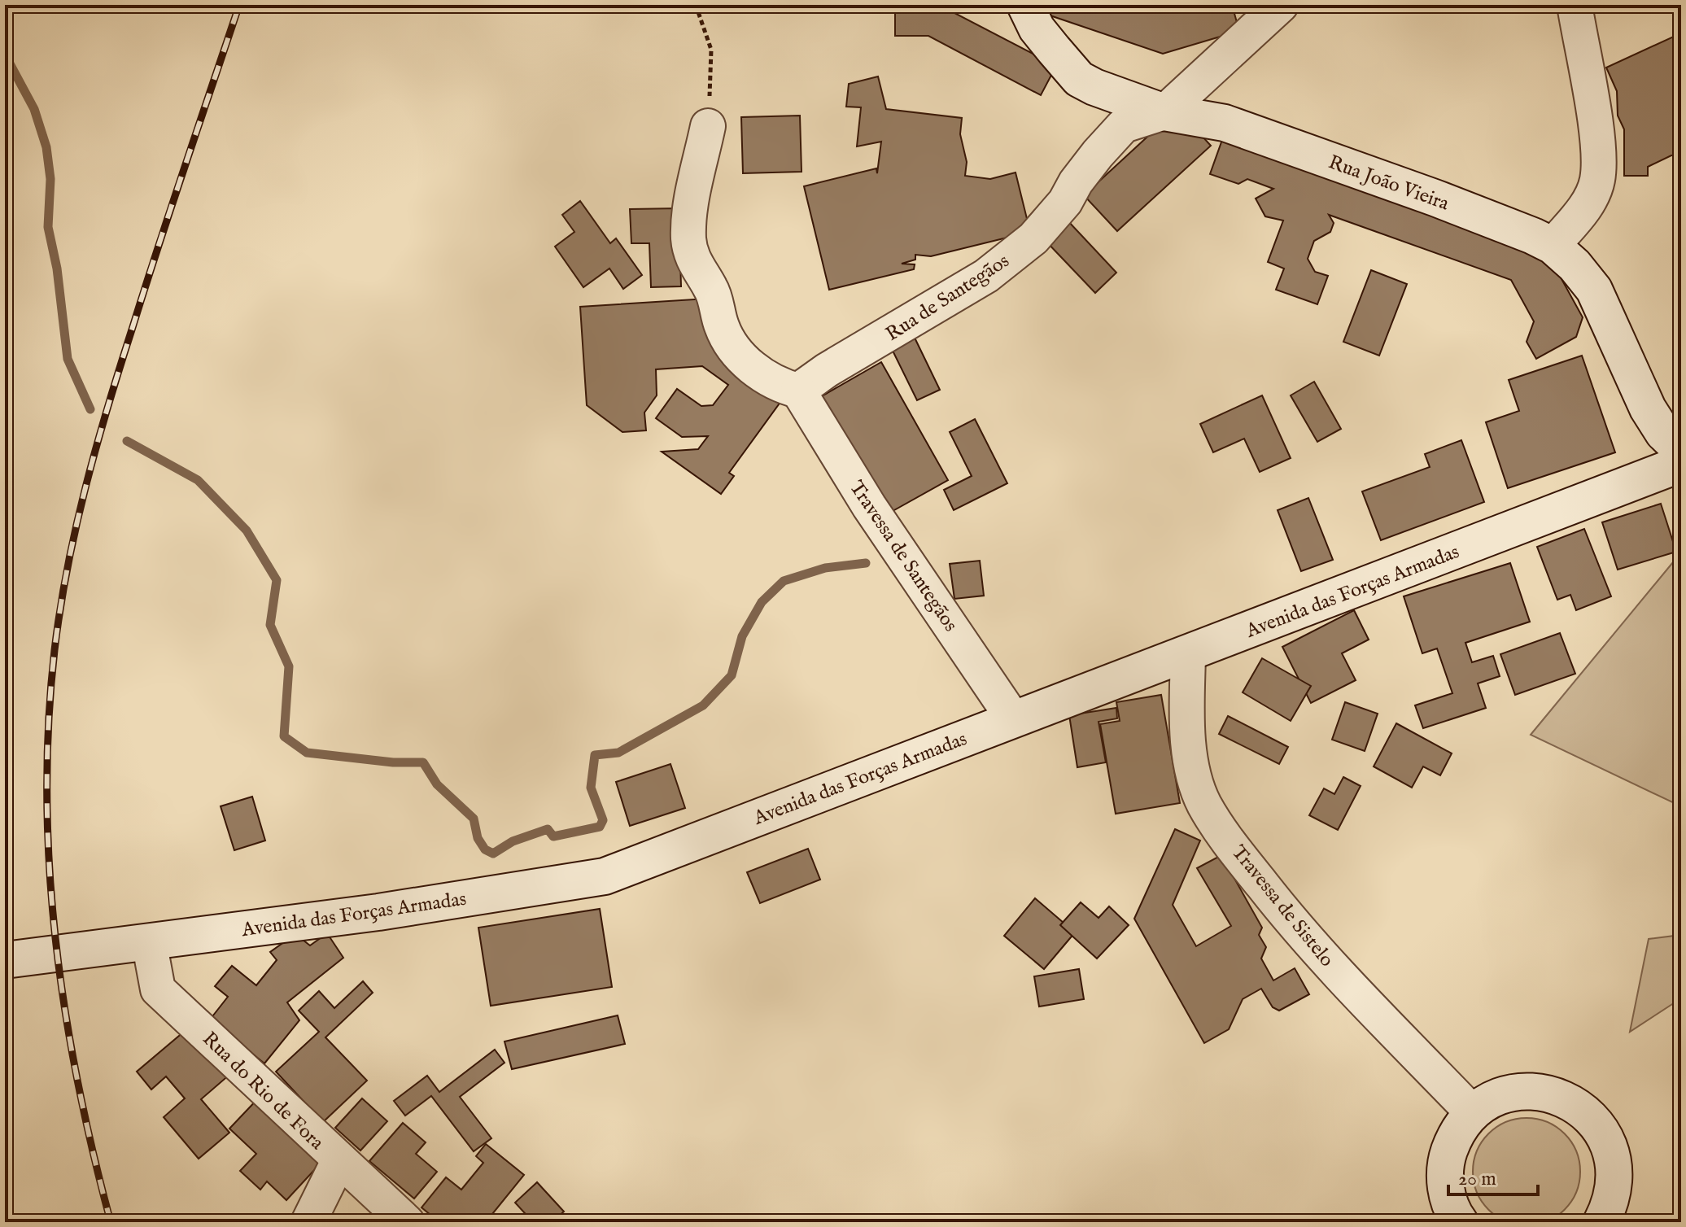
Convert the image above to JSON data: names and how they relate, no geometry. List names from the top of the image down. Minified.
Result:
{"streets":{"street":["Rua João Vieira","Rua de Santegãos","Travessa de Santegãos","Avenida das Forças Armadas","Travessa de Sistelo","Rua do Rio de Fora"]},"crossings":[["Rua João Vieira","Rua de Santegãos"],["Rua de Santegãos","Travessa de Santegãos"],["Travessa de Santegãos","Avenida das Forças Armadas"],["Avenida das Forças Armadas","Travessa de Sistelo"],["Avenida das Forças Armadas","Rua do Rio de Fora"]],"scale_bar":"20 m"}
